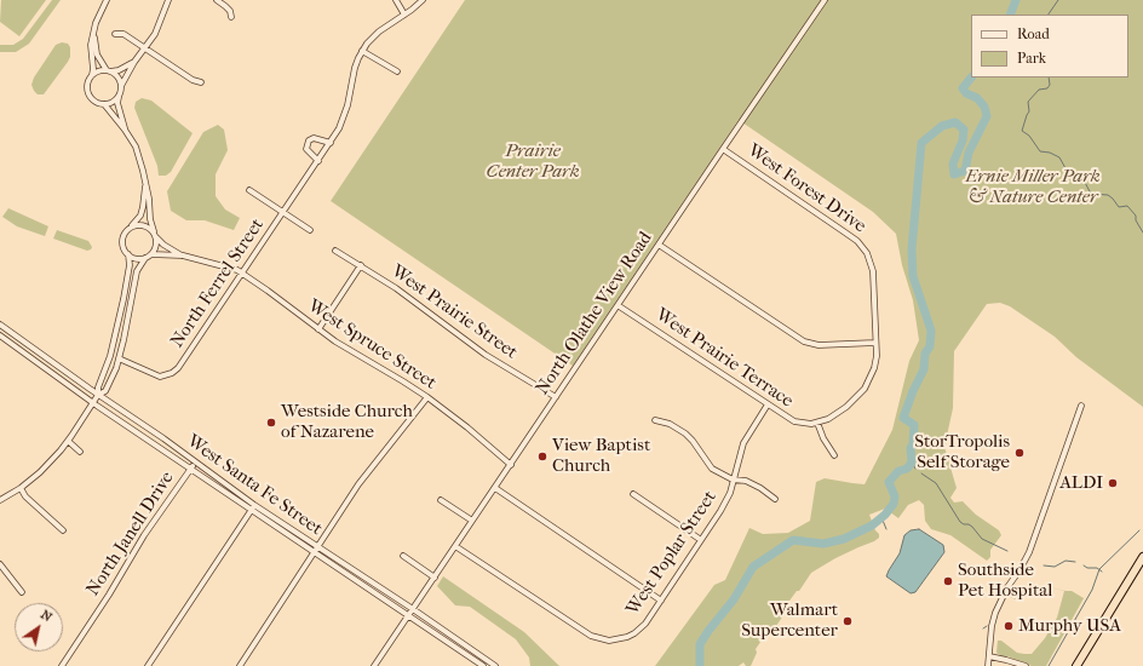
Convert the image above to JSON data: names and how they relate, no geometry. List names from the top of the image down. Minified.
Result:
{"streets":{"street":["West Forest Drive","North Ferrel Street","West Prairie Street","North Olathe View Road","West Spruce Street","West Prairie Terrace","West Santa Fe Street","North Janell Drive","West Poplar Street"]},"crossings":[["West Forest Drive","North Olathe View Road"],["North Ferrel Street","West Spruce Street"],["West Prairie Street","North Olathe View Road"],["North Olathe View Road","West Spruce Street"],["North Olathe View Road","West Prairie Terrace"],["North Olathe View Road","West Santa Fe Street"],["North Olathe View Road","West Poplar Street"],["West Prairie Terrace","West Poplar Street"],["West Santa Fe Street","North Janell Drive"]],"parks":["Prairie Center Park","Ernie Miller Park & Nature Center"],"places":["Westside Church of Nazarene","StorTropolis Self Storage","View Baptist Church","ALDI","Southside Pet Hospital","Walmart Supercenter","Murphy USA"],"legend":["Road","Park"],"north":"top right"}
